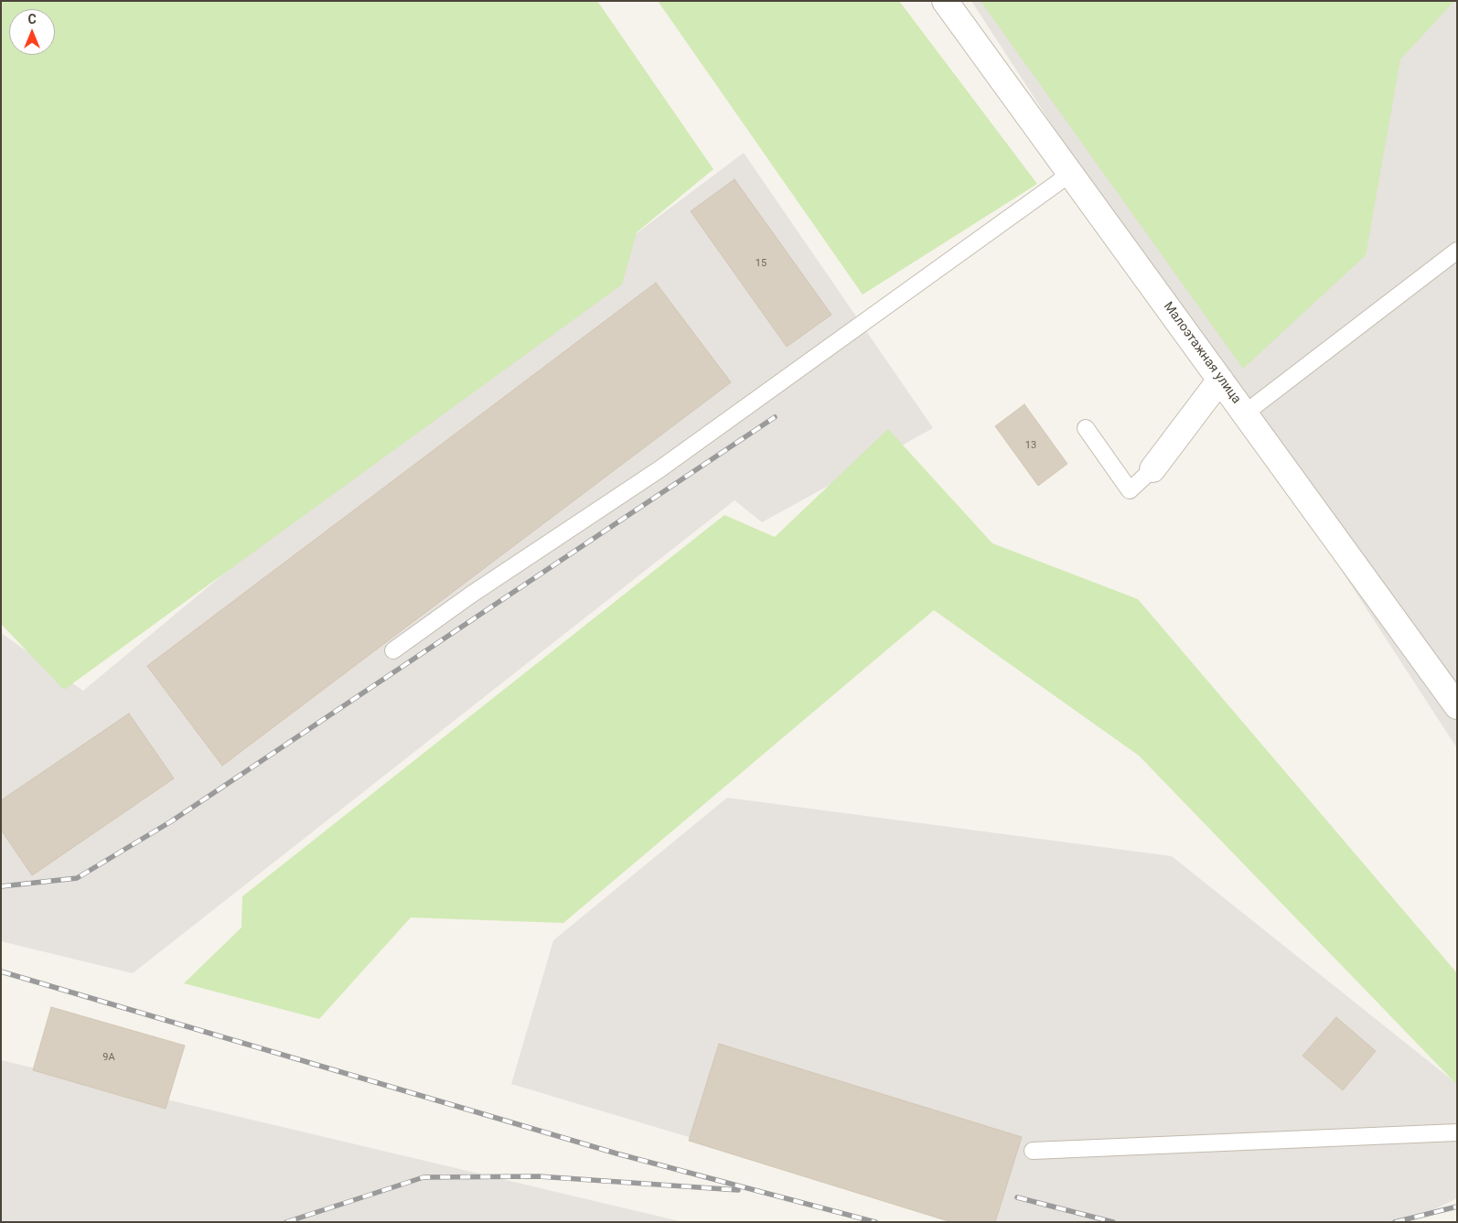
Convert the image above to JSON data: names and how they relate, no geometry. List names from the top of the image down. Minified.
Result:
{"streets":{"street":["Малоэтажная улица"]},"house_numbers":["15","13","9А"],"north":"top"}
